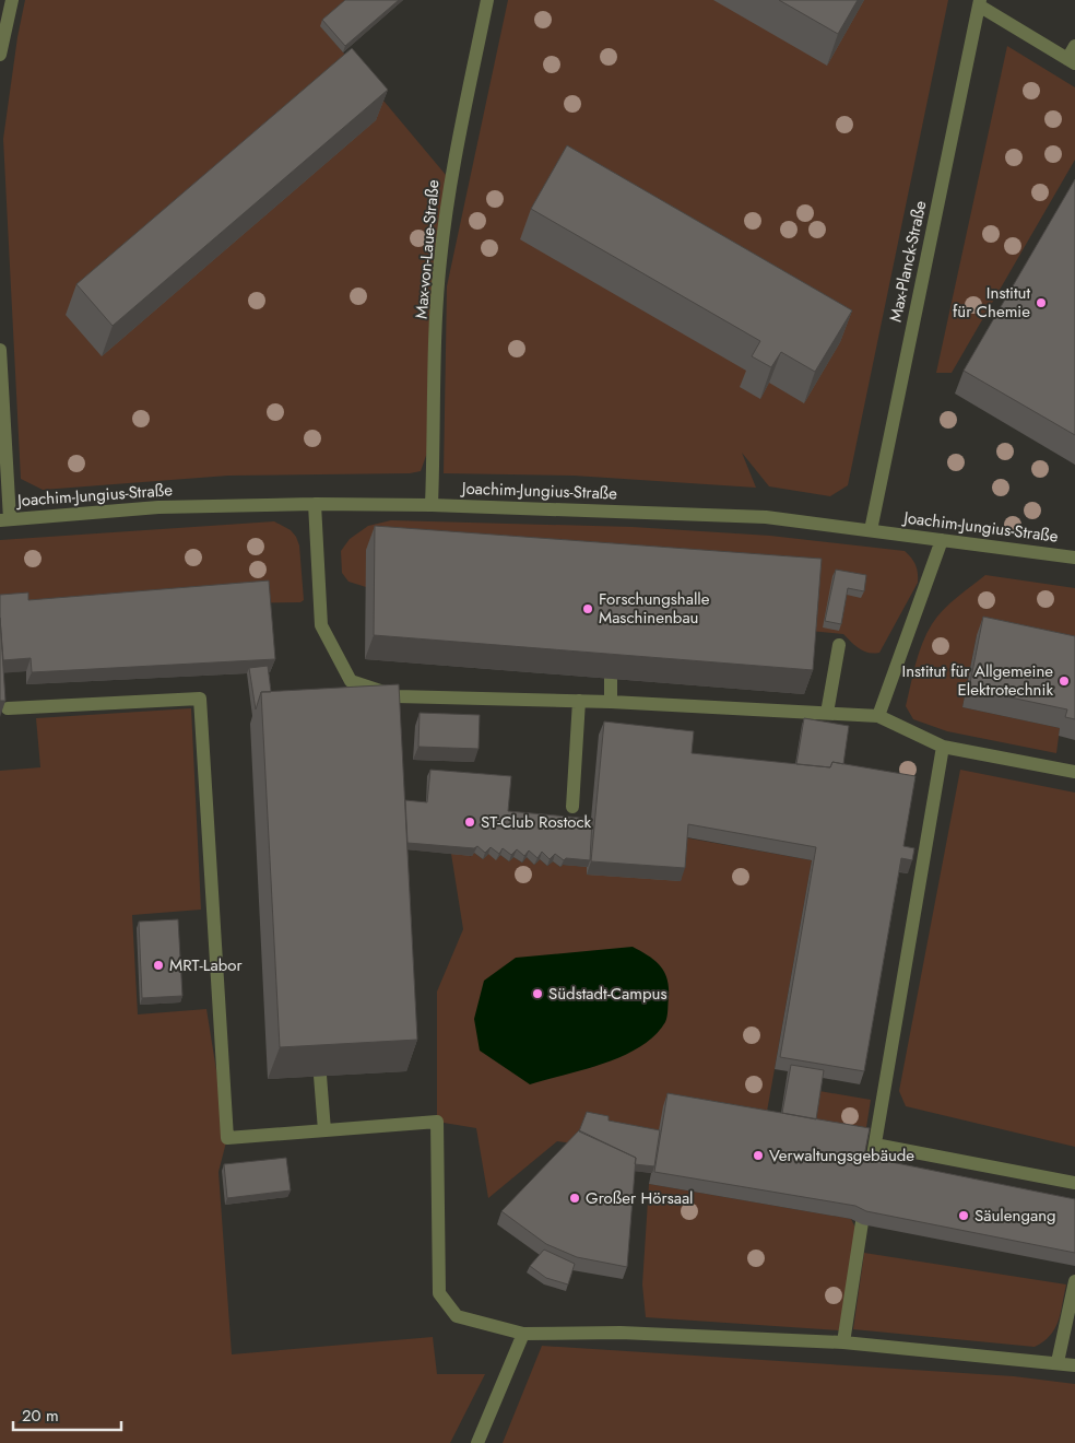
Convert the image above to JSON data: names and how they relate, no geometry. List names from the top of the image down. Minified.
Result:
{"streets":{"street":["Max-von-Laue-Straße","Max-Planck-Straße","Joachim-Jungius-Straße"]},"crossings":[["Max-von-Laue-Straße","Joachim-Jungius-Straße"],["Max-Planck-Straße","Joachim-Jungius-Straße"]],"places":["Institut für Chemie","Forschungshalle Maschinenbau","Institut für Allgemeine Elektrotechnik","ST-Club Rostock","MRT-Labor","Südstadt-Campus","Verwaltungsgebäude","Großer Hörsaal","Säulengang"],"scale_bar":"20 m"}
